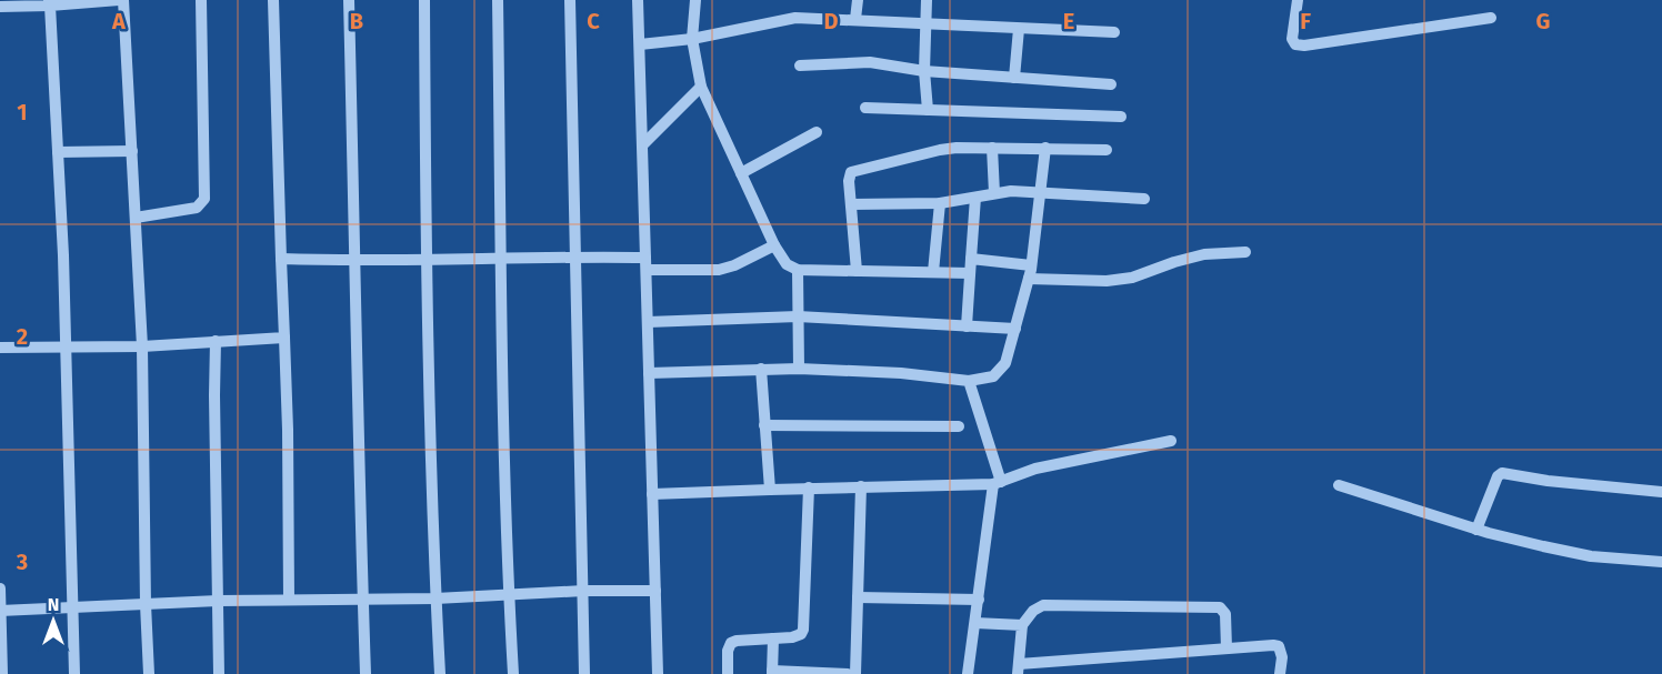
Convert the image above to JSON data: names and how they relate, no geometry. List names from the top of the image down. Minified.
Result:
{"north":"top","grid":{"columns":["A","B","C","D","E","F","G"],"rows":["1","2","3"]}}
